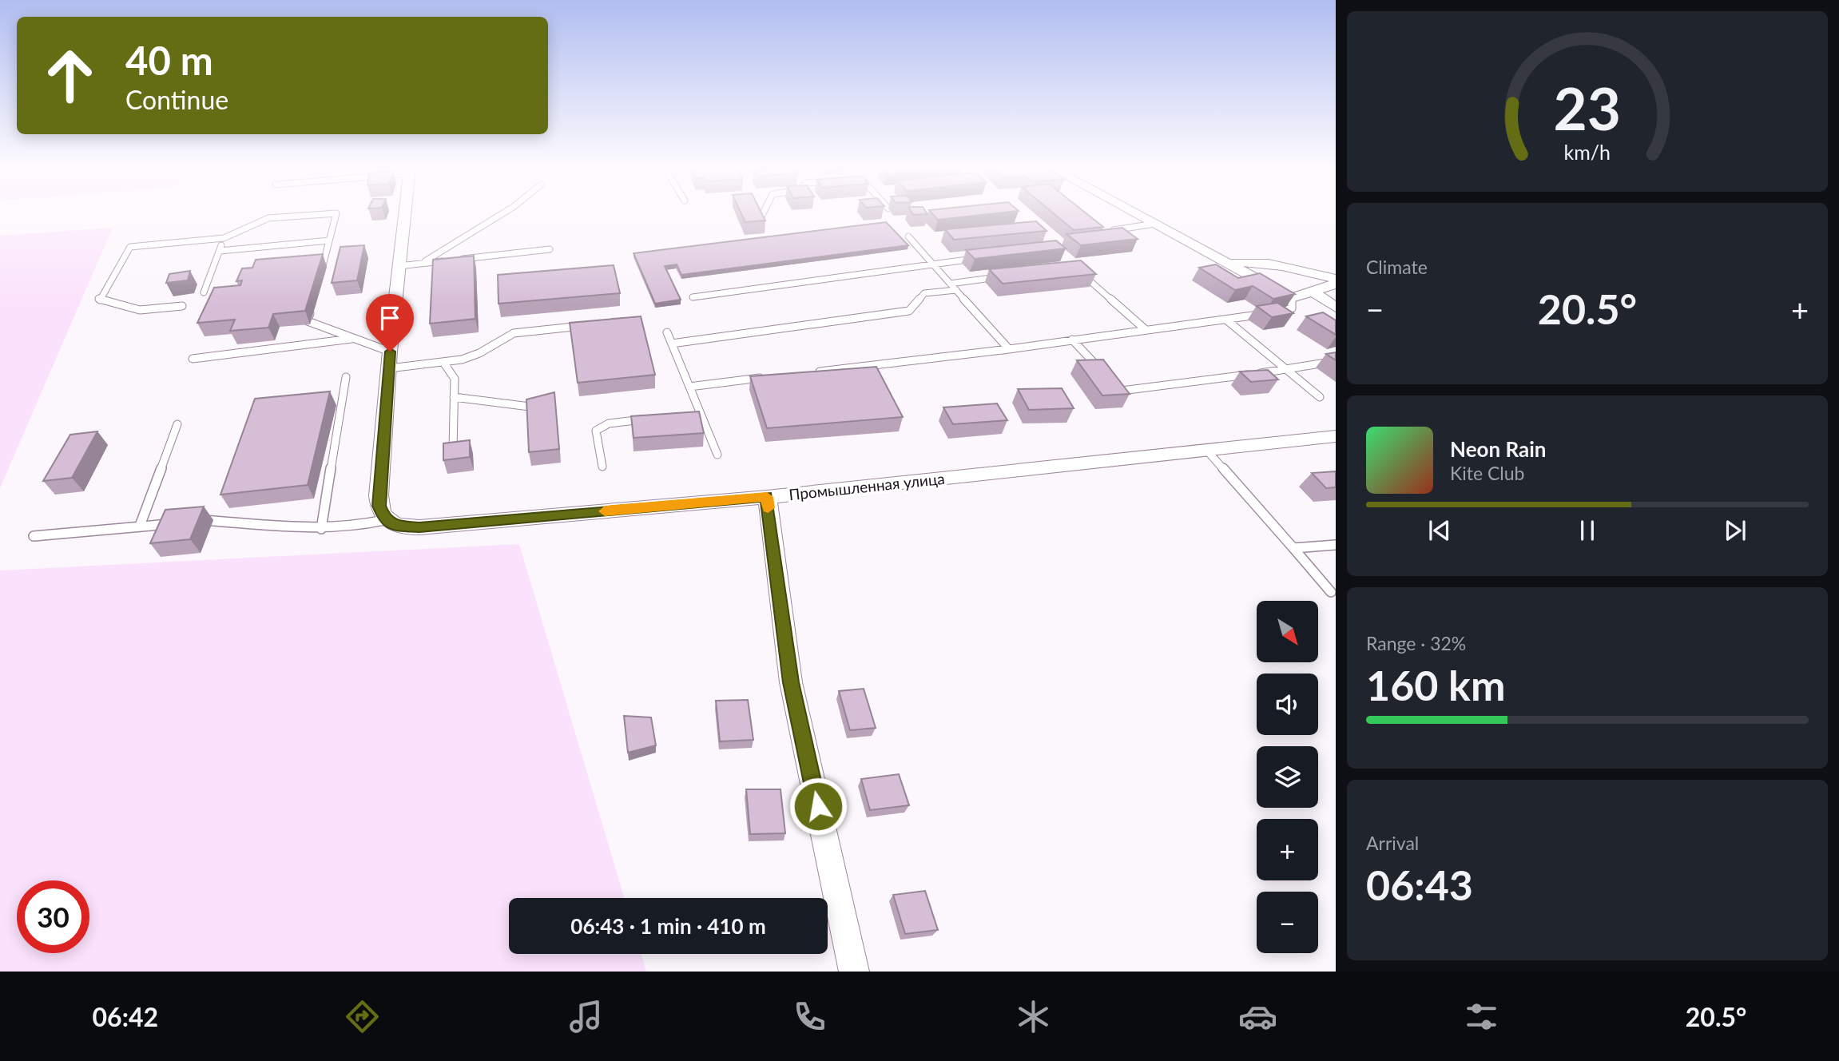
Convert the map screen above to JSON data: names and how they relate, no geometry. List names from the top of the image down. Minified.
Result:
{"streets":{"street":["Промышленная улица"]},"north":"bottom right","page":{"turn":["40 m","Continue"],"tile":["Climate",["Range · 32%","160 km"],["Arrival","06:43"]],"heat":["−","20.5°","+"],"song":["Neon Rain","Kite Club"],"map_buttons":["+","−"],"limit":"30","trip":"06:43 · 1 min · 410 m","tabs":["06:42","20.5°"],"gauge":["23","km/h"]}}
